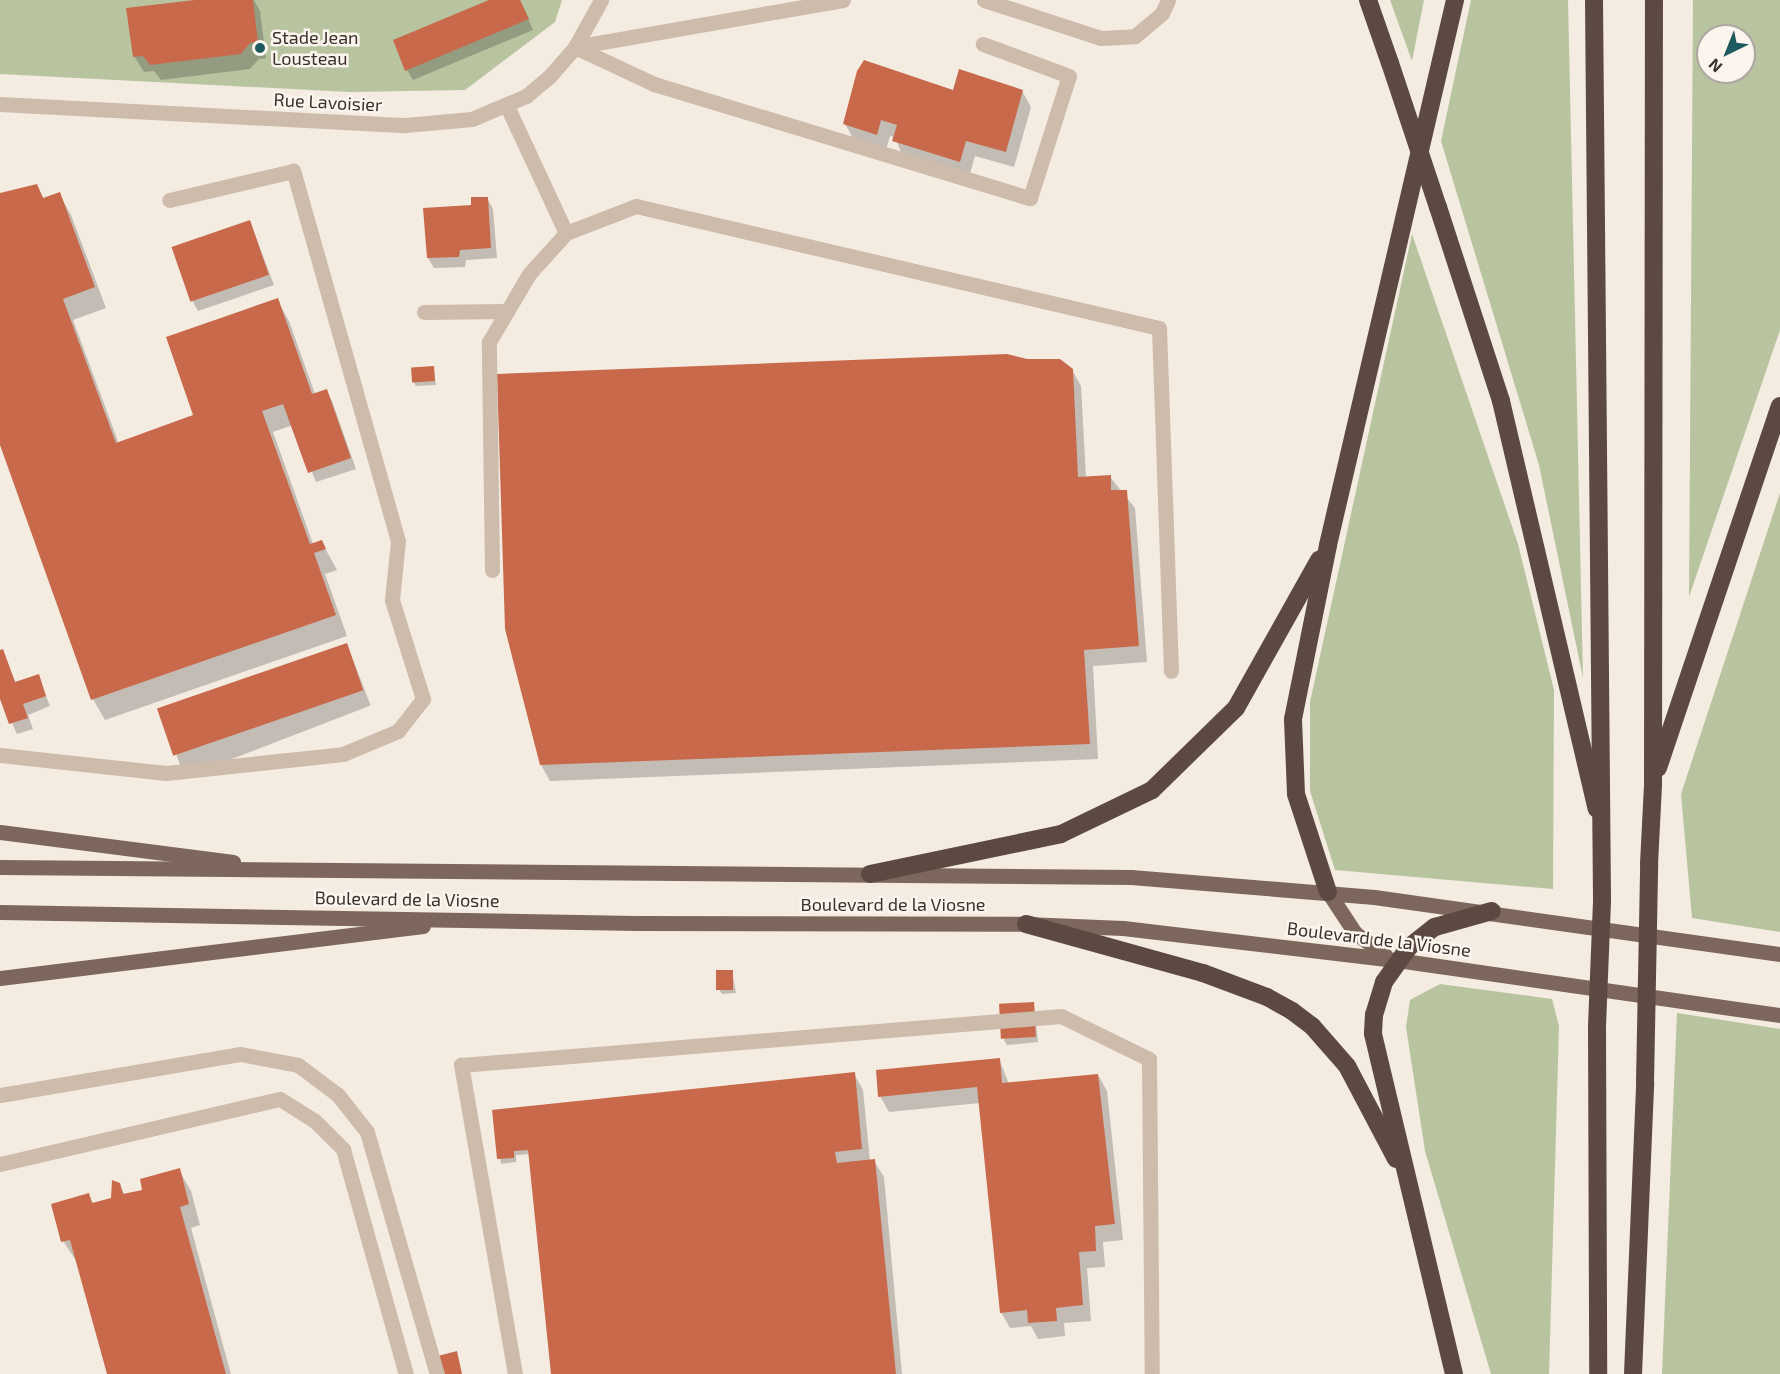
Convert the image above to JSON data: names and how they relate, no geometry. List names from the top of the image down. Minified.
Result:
{"streets":{"main road":["Boulevard de la Viosne"],"street":["Rue Lavoisier"]},"places":["Stade Jean Lousteau"],"north":"bottom left"}
